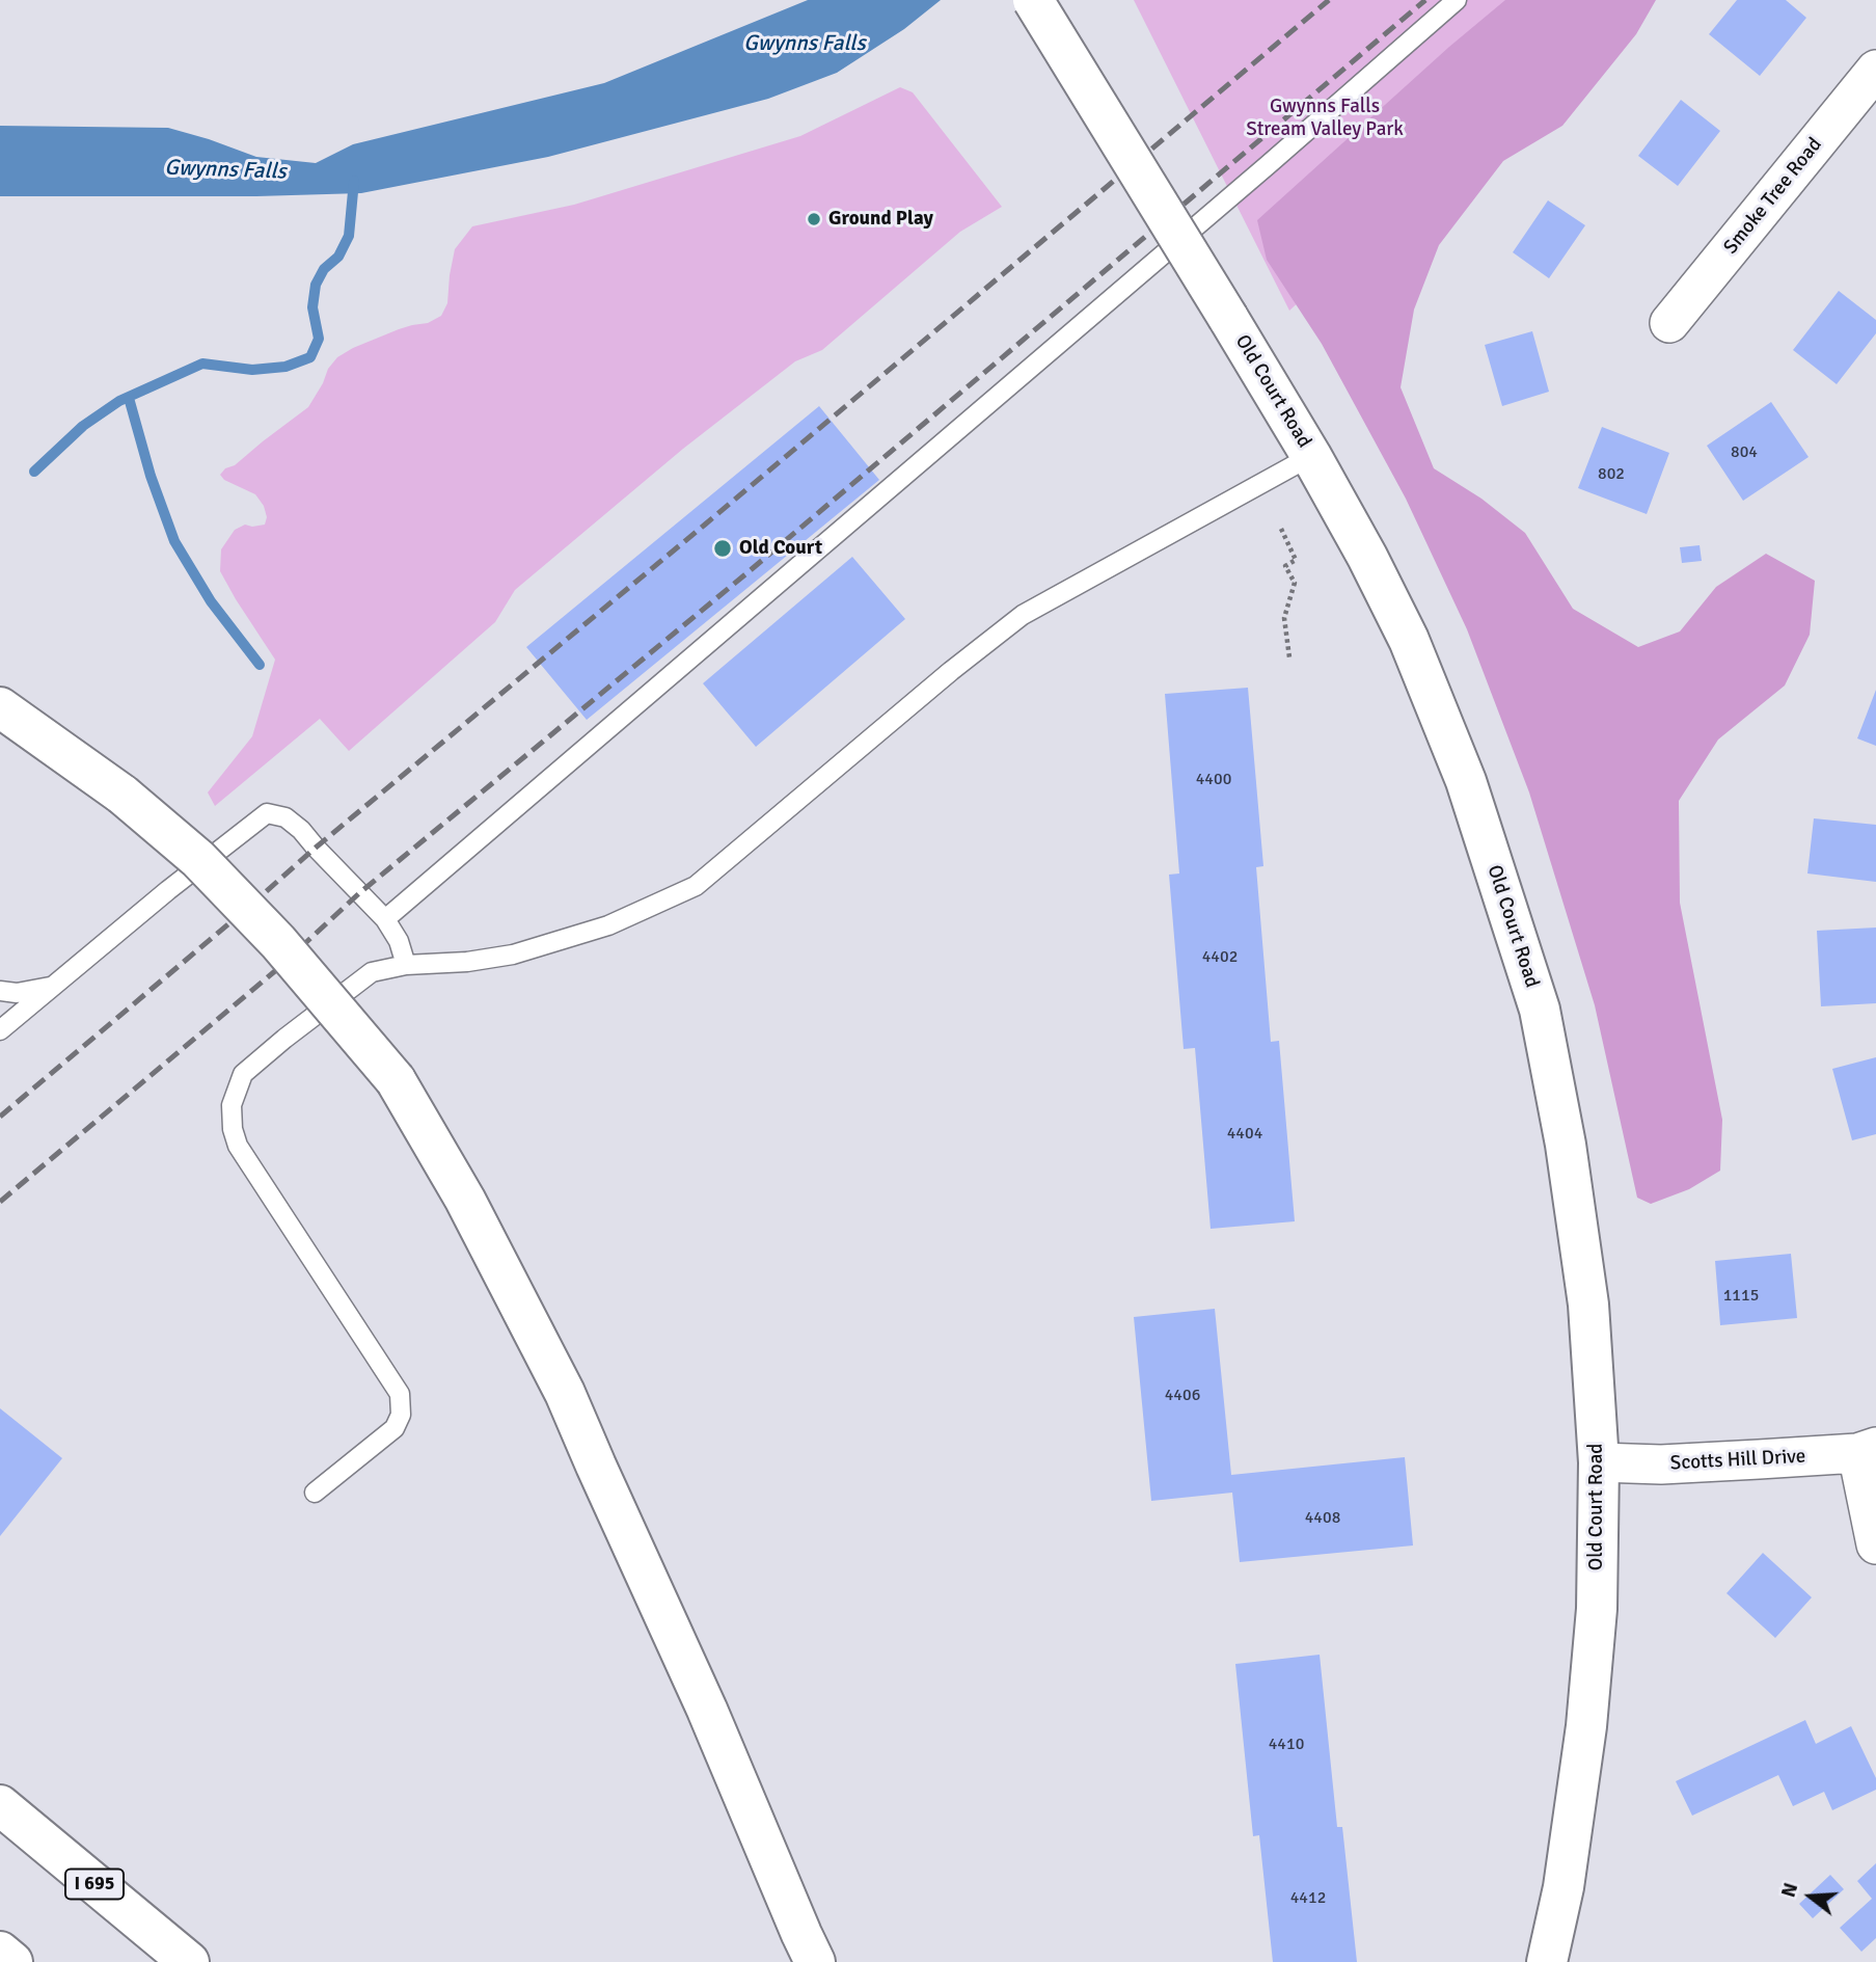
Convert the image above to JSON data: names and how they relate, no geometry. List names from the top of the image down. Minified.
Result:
{"streets":{"main road":["Old Court Road","I 695"],"street":["Smoke Tree Road","Scotts Hill Drive"]},"crossings":[["Old Court Road","Scotts Hill Drive"]],"water":["Gwynns Falls"],"parks":["Gwynns Falls Stream Valley Park"],"places":["Ground Play","Old Court"],"house_numbers":["804","802","4400","4402","4404","1115","4406","4408","4410","4412"],"north":"left"}
